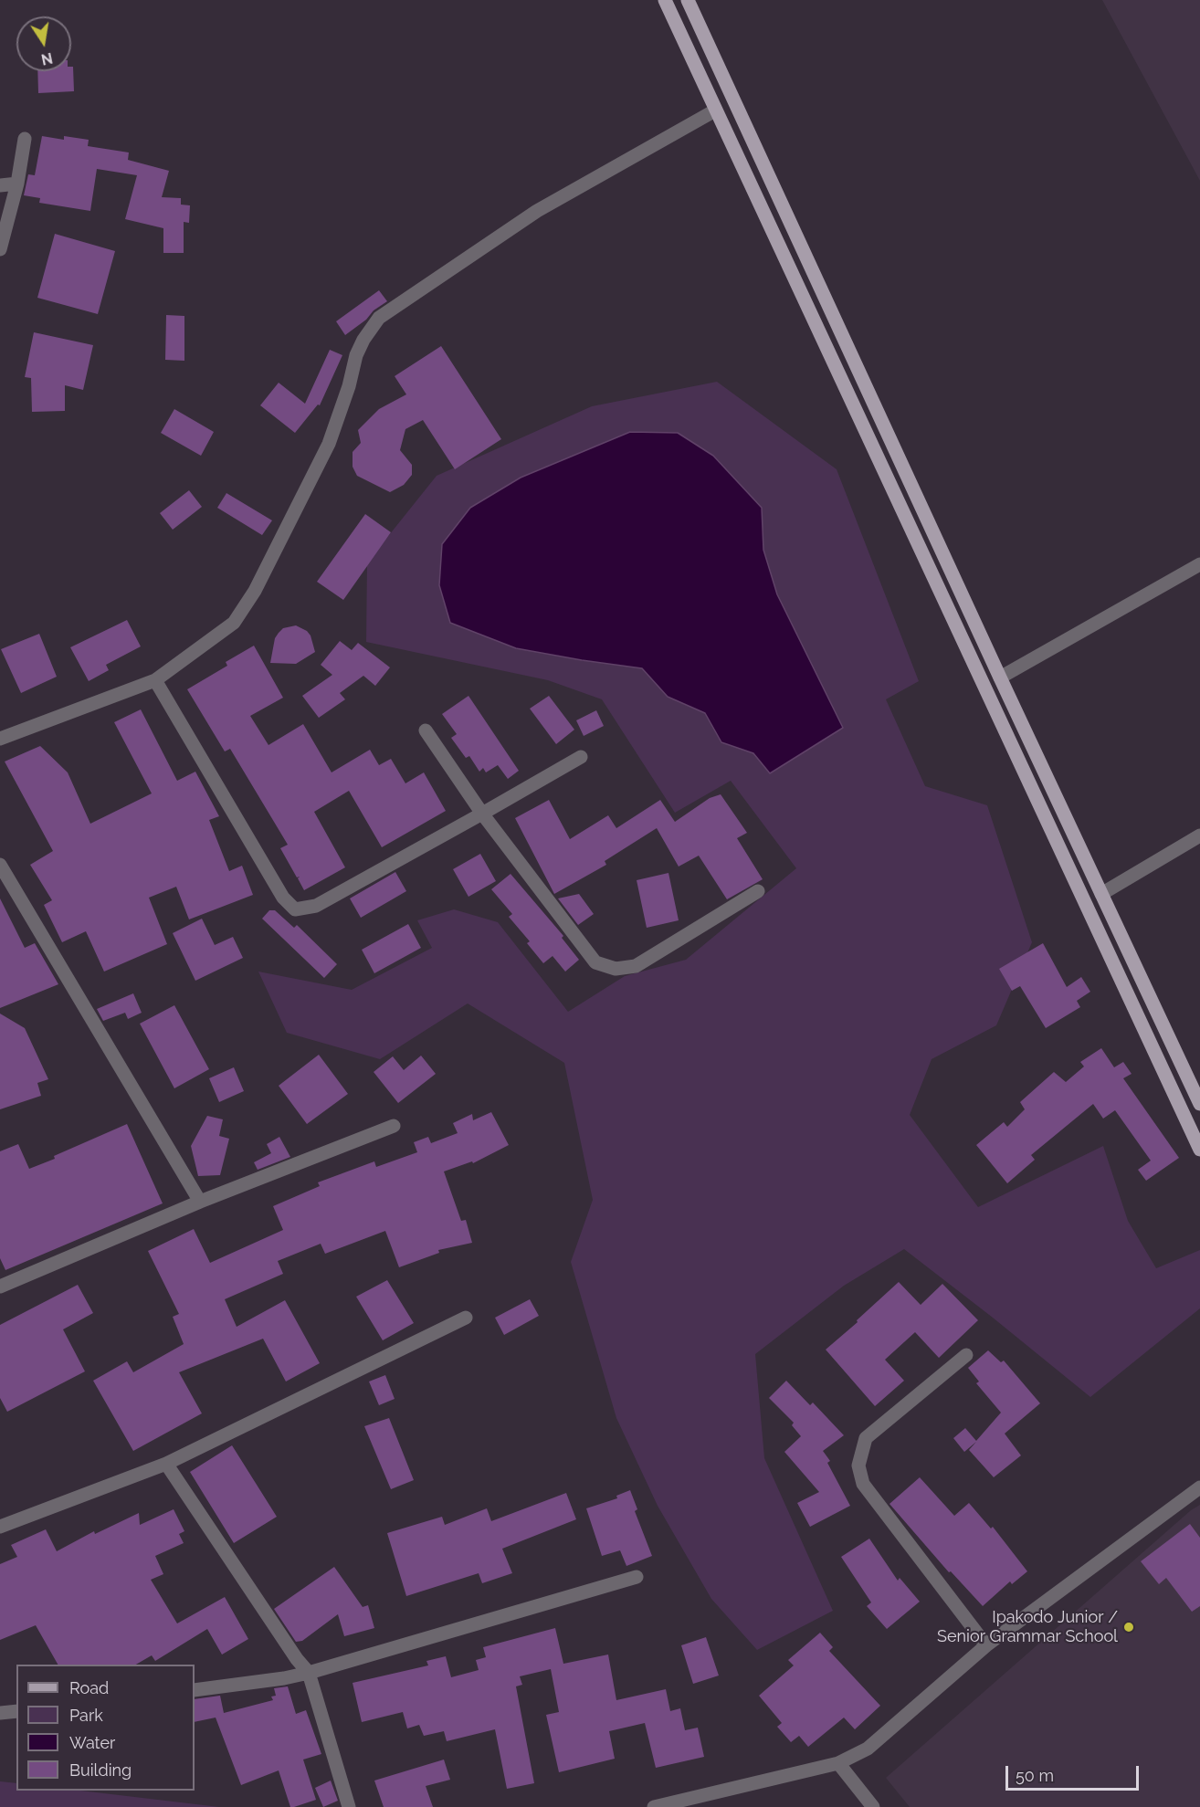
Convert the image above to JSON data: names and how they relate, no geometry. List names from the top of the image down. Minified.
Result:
{"places":["Ipakodo Junior / Senior Grammar School"],"legend":["Road","Park","Water","Building"],"scale_bar":"50 m","north":"bottom"}
